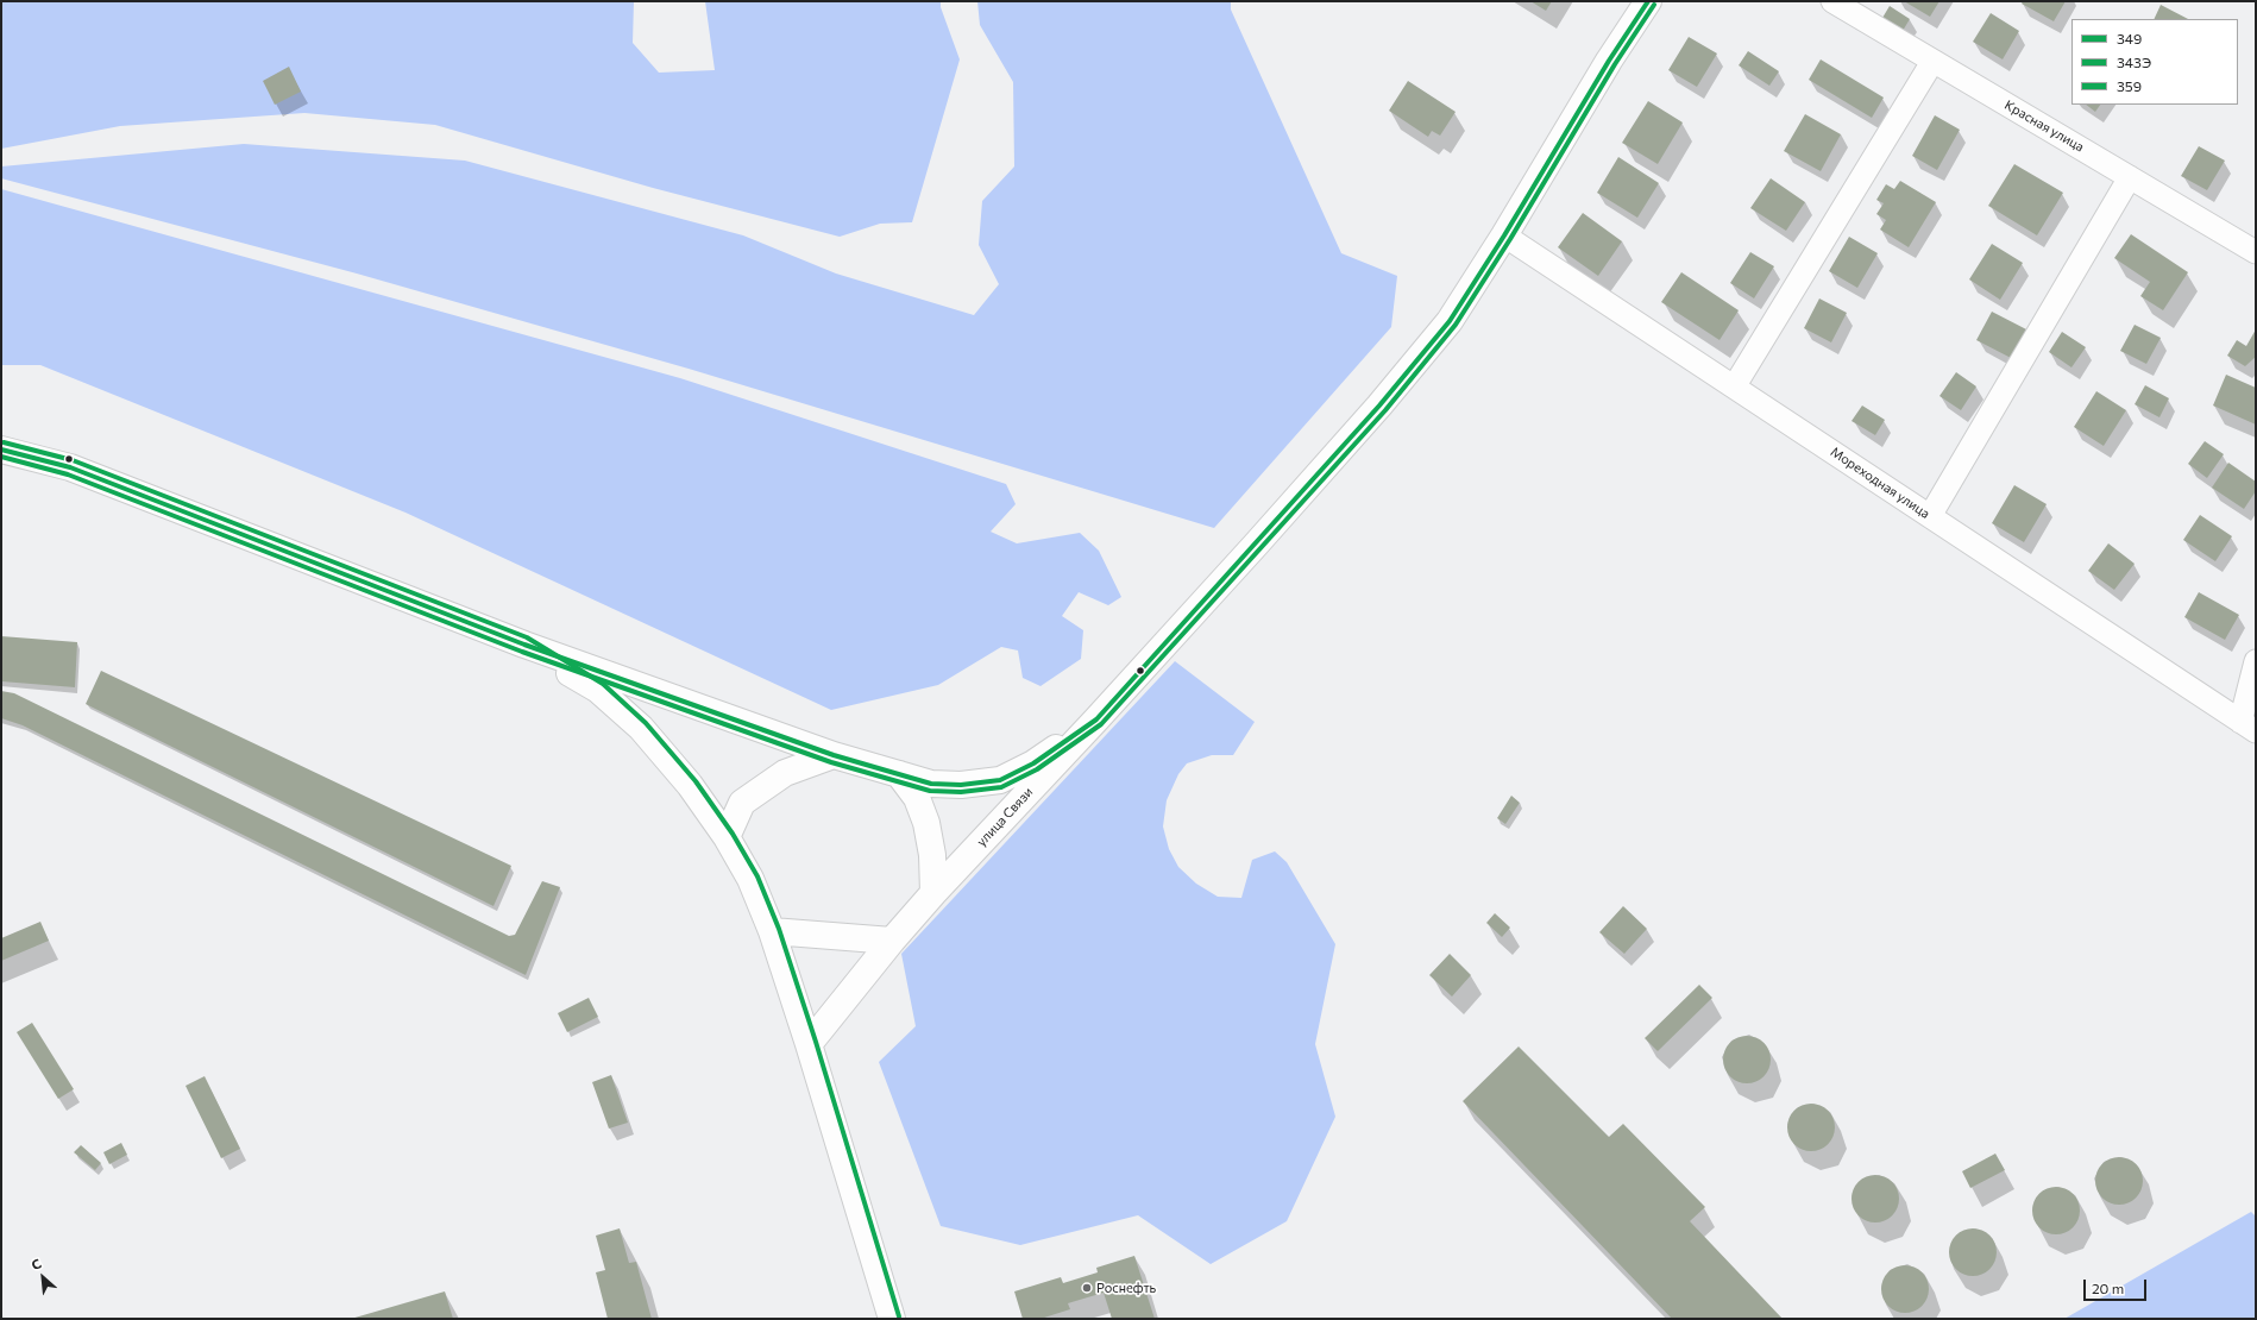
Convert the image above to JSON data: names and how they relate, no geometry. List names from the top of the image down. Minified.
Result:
{"streets":{"main road":["улица Связи"],"street":["Красная улица","Мореходная улица"]},"crossings":[["Мореходная улица","улица Связи"]],"places":["Роснефть"],"lines":["transit line 349","transit line 343Э","transit line 359"],"legend":["349","343Э","359"],"scale_bar":"20 m","north":"top left"}
